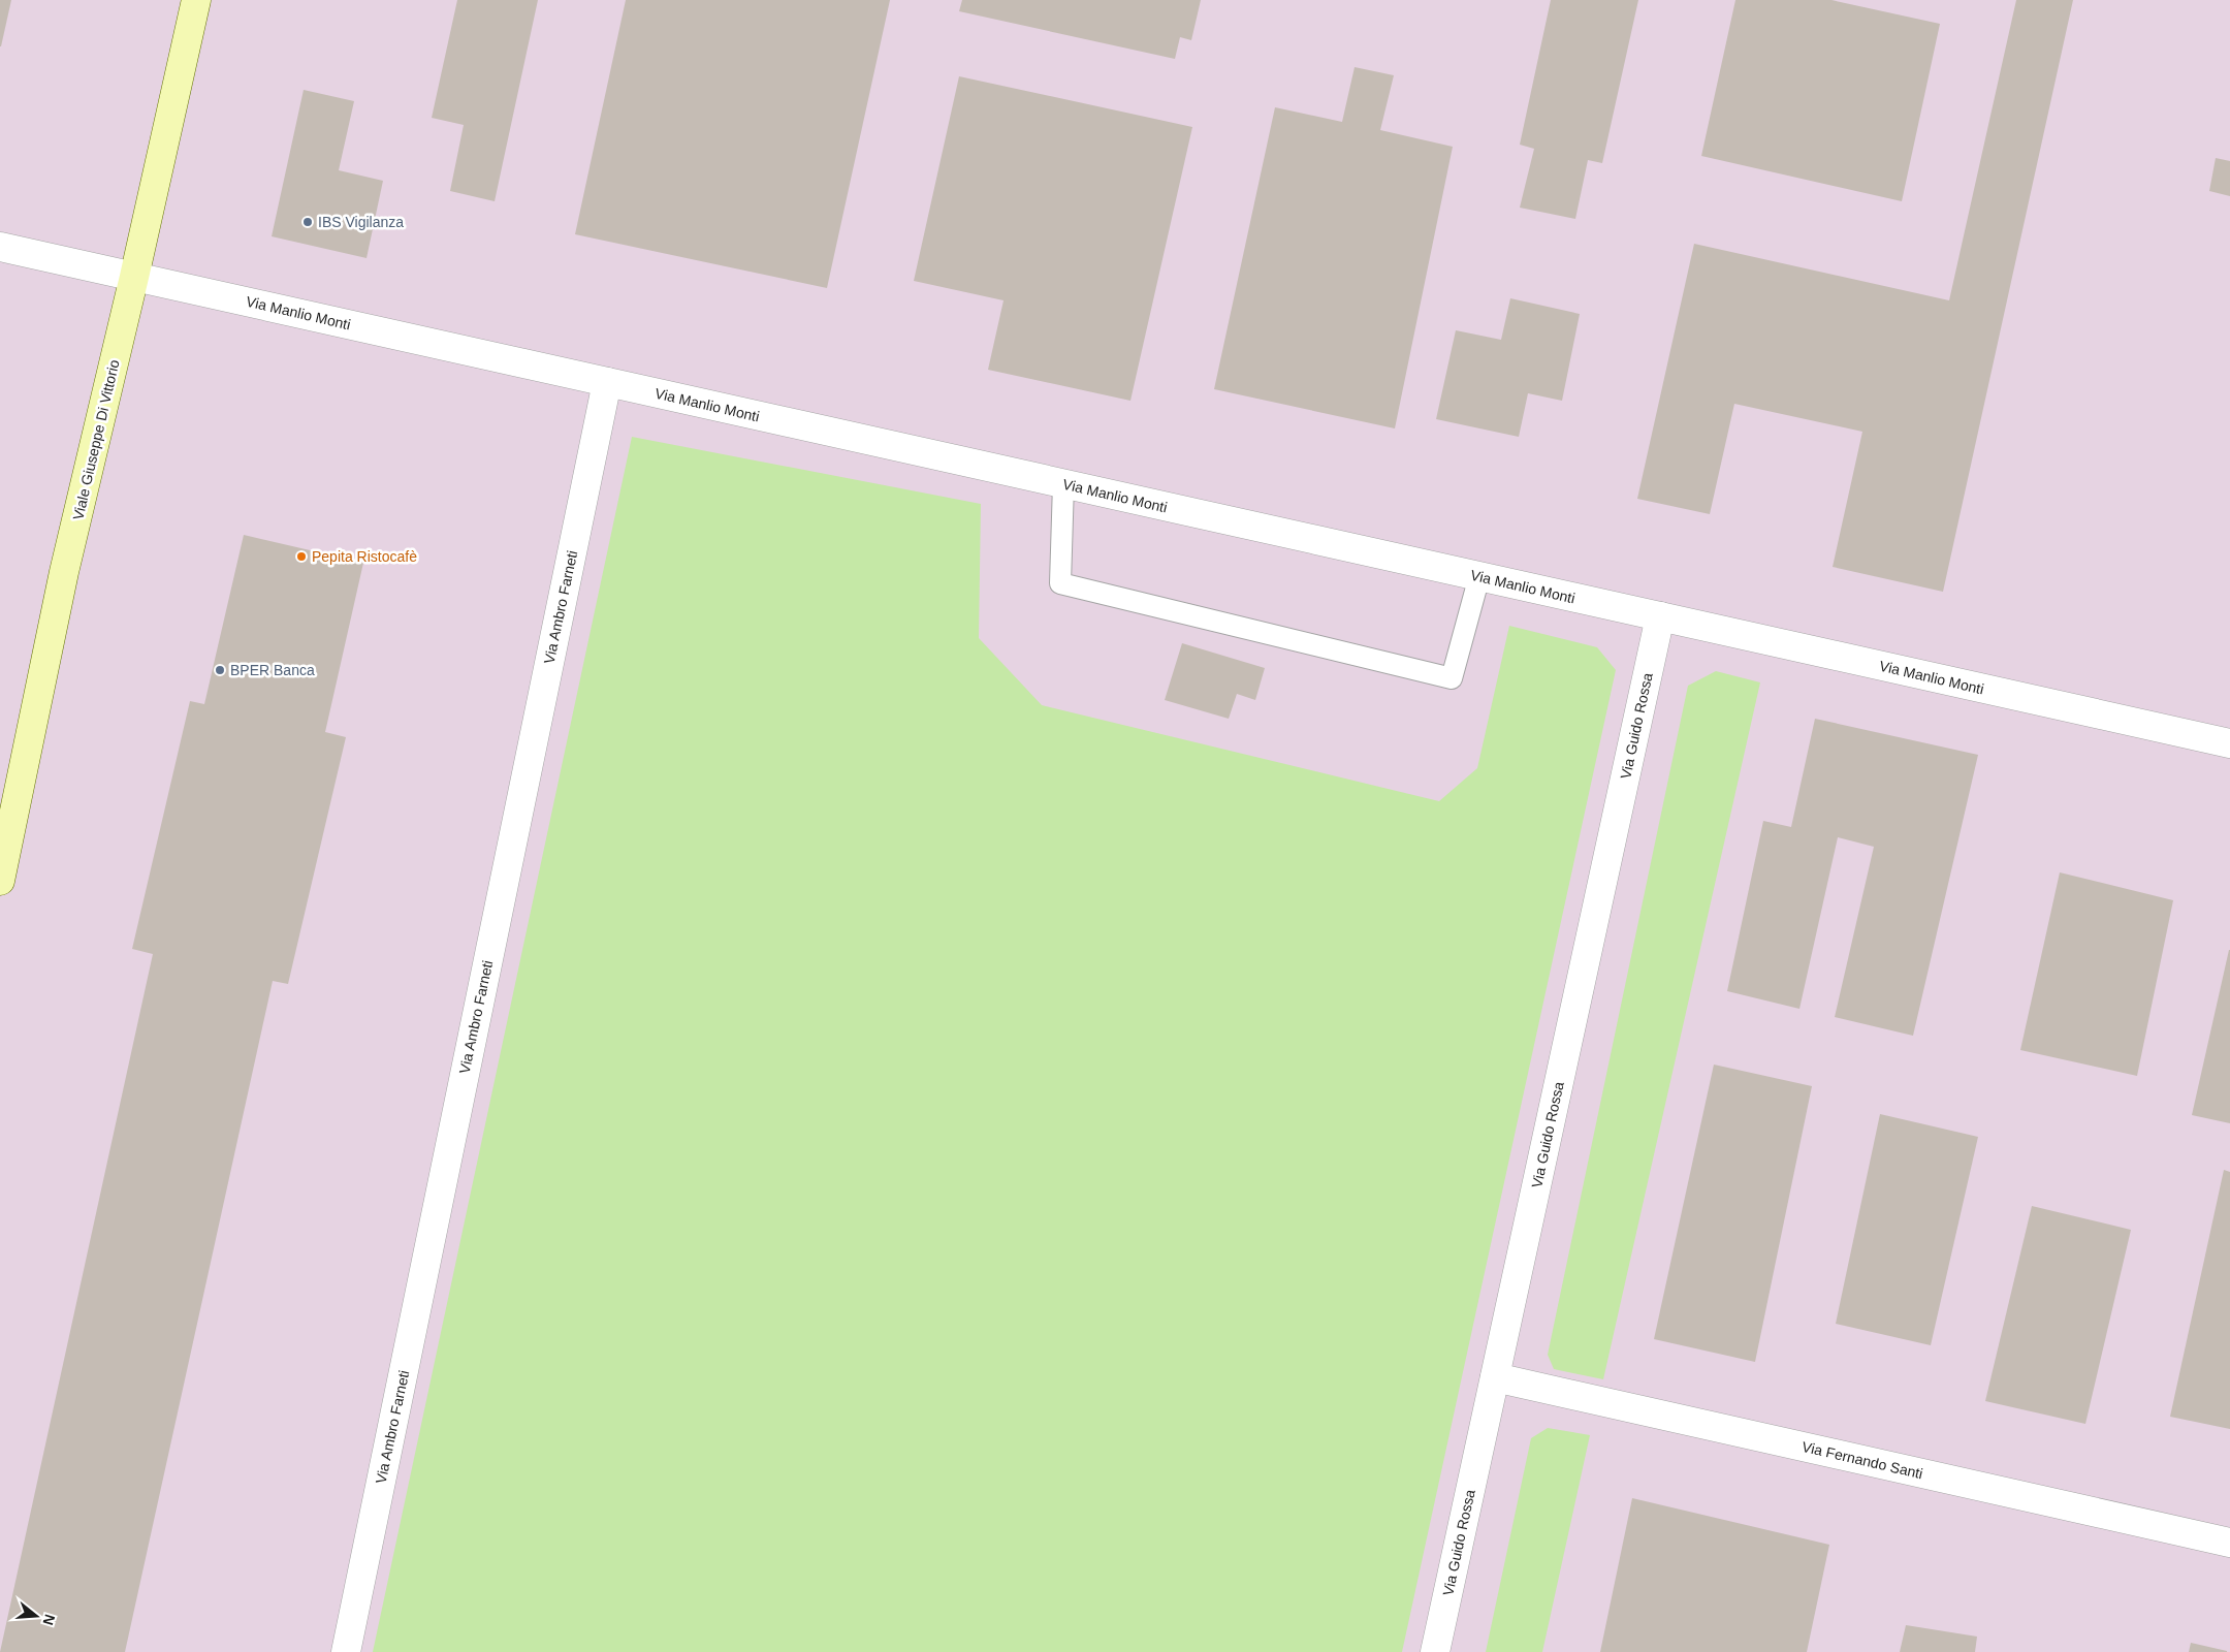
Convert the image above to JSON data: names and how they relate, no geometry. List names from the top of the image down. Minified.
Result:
{"streets":{"main road":["Viale Giuseppe Di Vittorio"],"street":["Via Manlio Monti","Via Ambro Farneti","Via Guido Rossa","Via Fernando Santi"]},"crossings":[["Via Manlio Monti","Viale Giuseppe Di Vittorio"],["Via Manlio Monti","Via Ambro Farneti"],["Via Manlio Monti","Via Guido Rossa"],["Via Guido Rossa","Via Fernando Santi"]],"places":["IBS Vigilanza","Pepita Ristocafè","BPER Banca"],"north":"right"}
